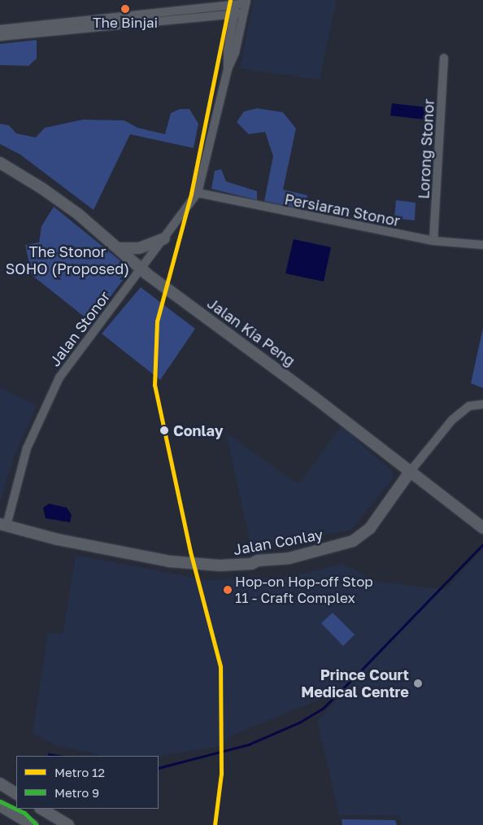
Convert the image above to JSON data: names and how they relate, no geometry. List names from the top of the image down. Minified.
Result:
{"streets":{"street":["Lorong Stonor","Persiaran Stonor","Jalan Stonor","Jalan Kia Peng","Jalan Conlay"]},"crossings":[["Lorong Stonor","Persiaran Stonor"],["Persiaran Stonor","Jalan Stonor"],["Jalan Stonor","Jalan Kia Peng"],["Jalan Stonor","Jalan Conlay"],["Jalan Kia Peng","Jalan Conlay"]],"parks":["The Stonor SOHO (Proposed)"],"places":["The Binjai","Conlay","Hop-on Hop-off Stop 11 - Craft Complex","Prince Court Medical Centre"],"lines":["metro line 12","metro line 9"],"legend":["Metro 12","Metro 9"]}
